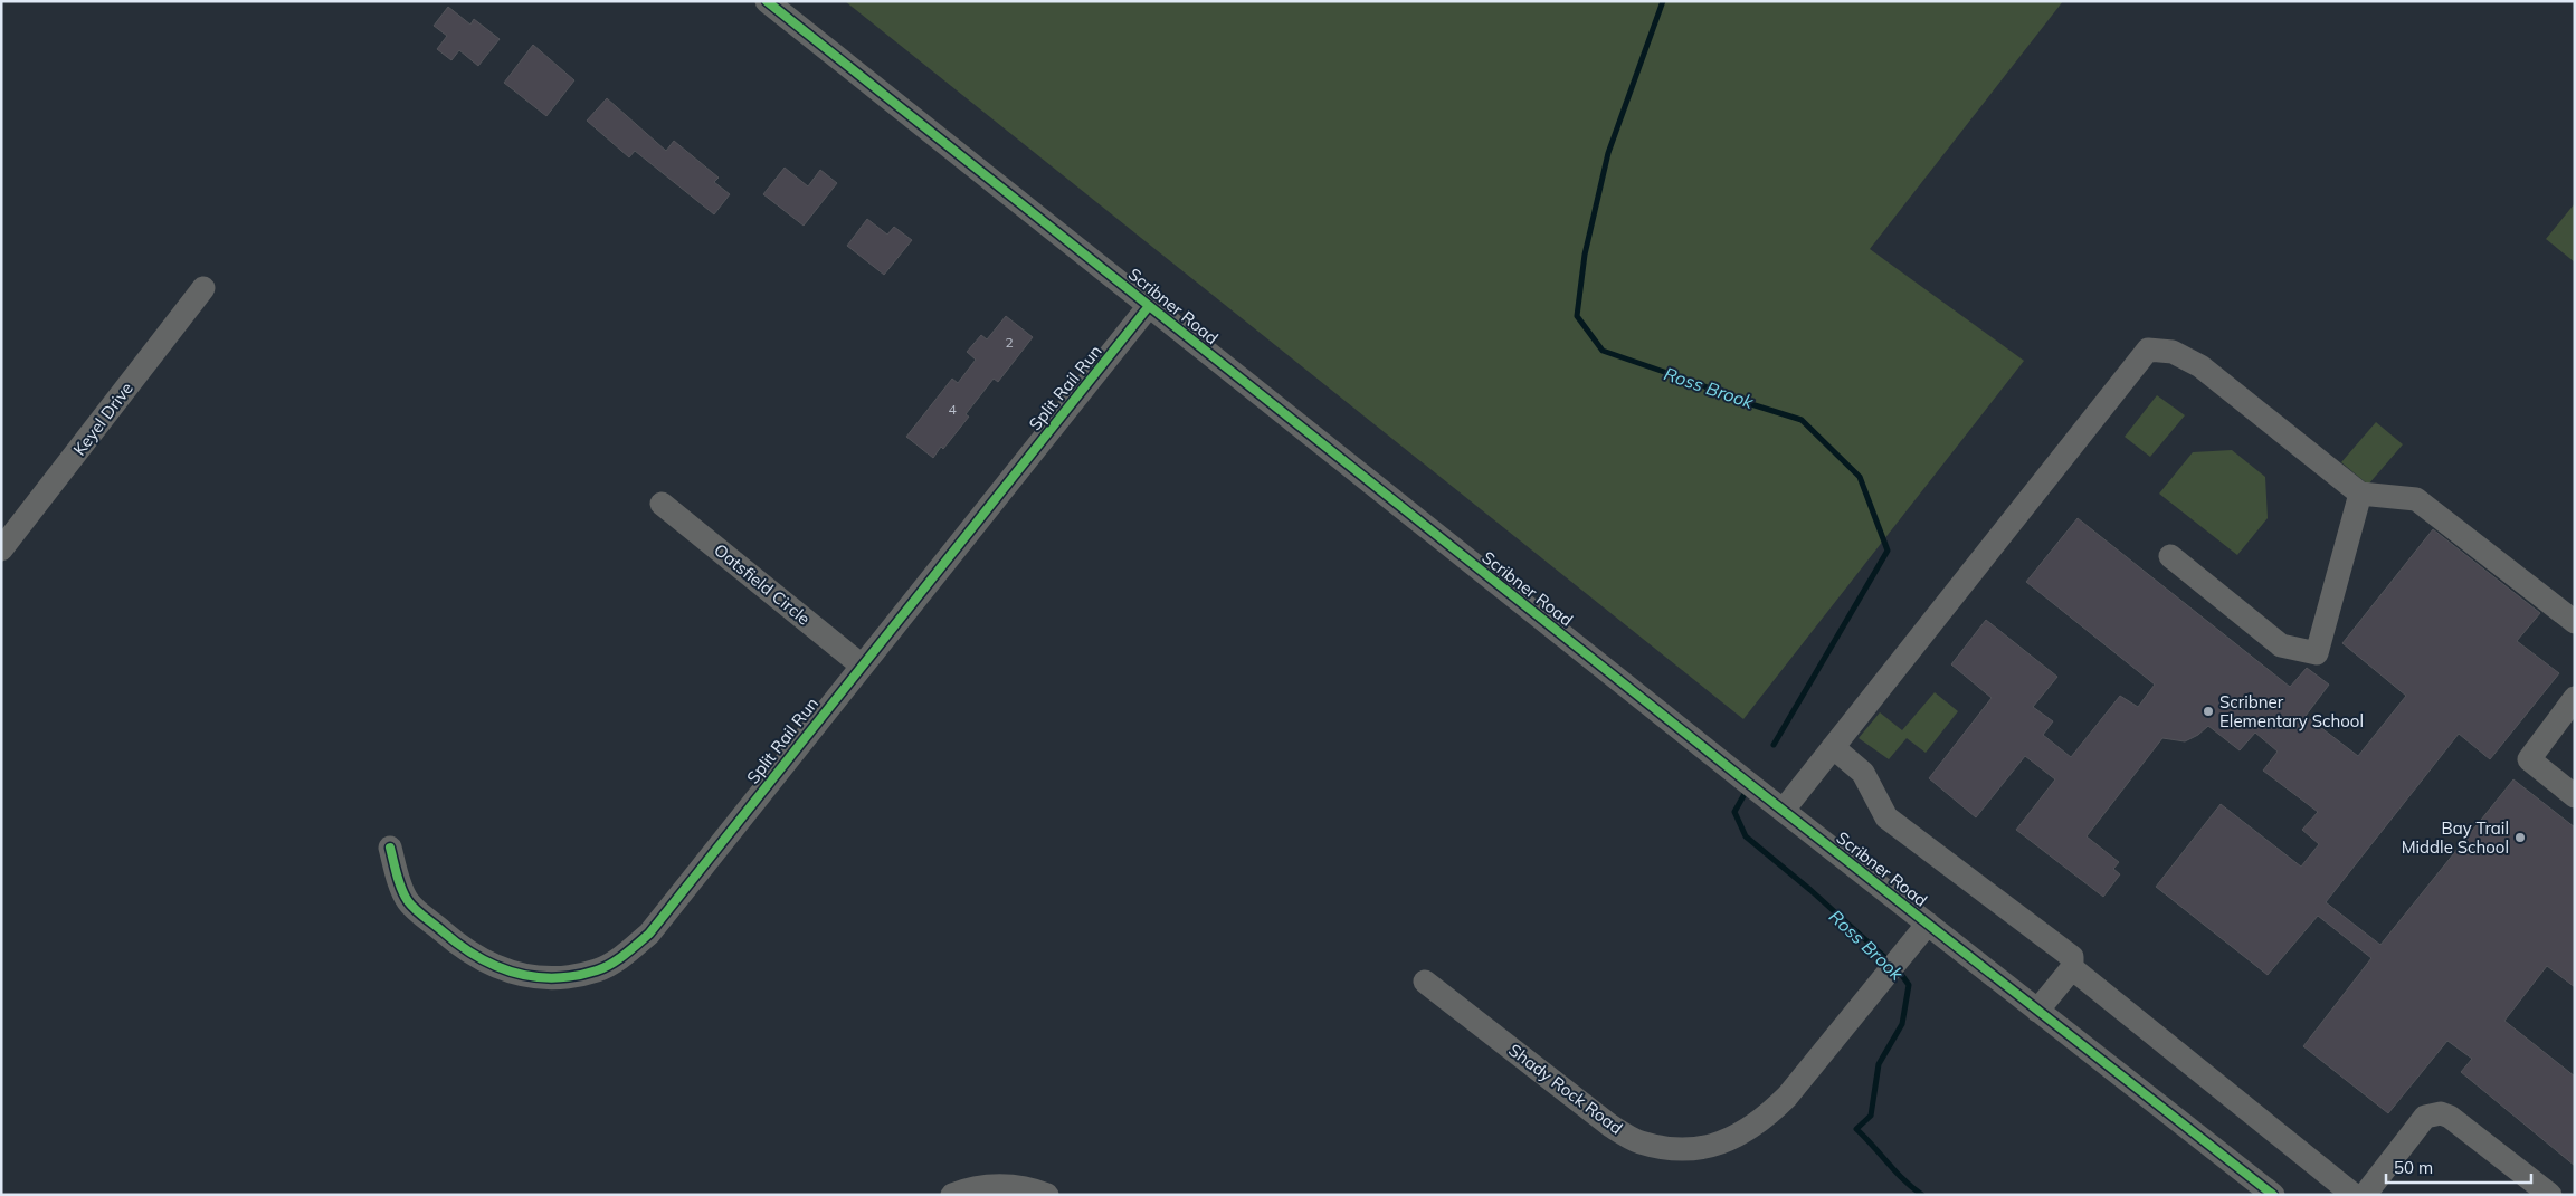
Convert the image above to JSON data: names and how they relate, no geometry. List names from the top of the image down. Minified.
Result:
{"streets":{"street":["Scribner Road","Split Rail Run","Keyel Drive","Oatsfield Circle","Shady Rock Road"]},"crossings":[["Scribner Road","Split Rail Run"],["Scribner Road","Shady Rock Road"],["Split Rail Run","Oatsfield Circle"]],"water":["Ross Brook"],"places":["Scribner Elementary School","Bay Trail Middle School"],"house_numbers":["2","4"],"scale_bar":"50 m"}
